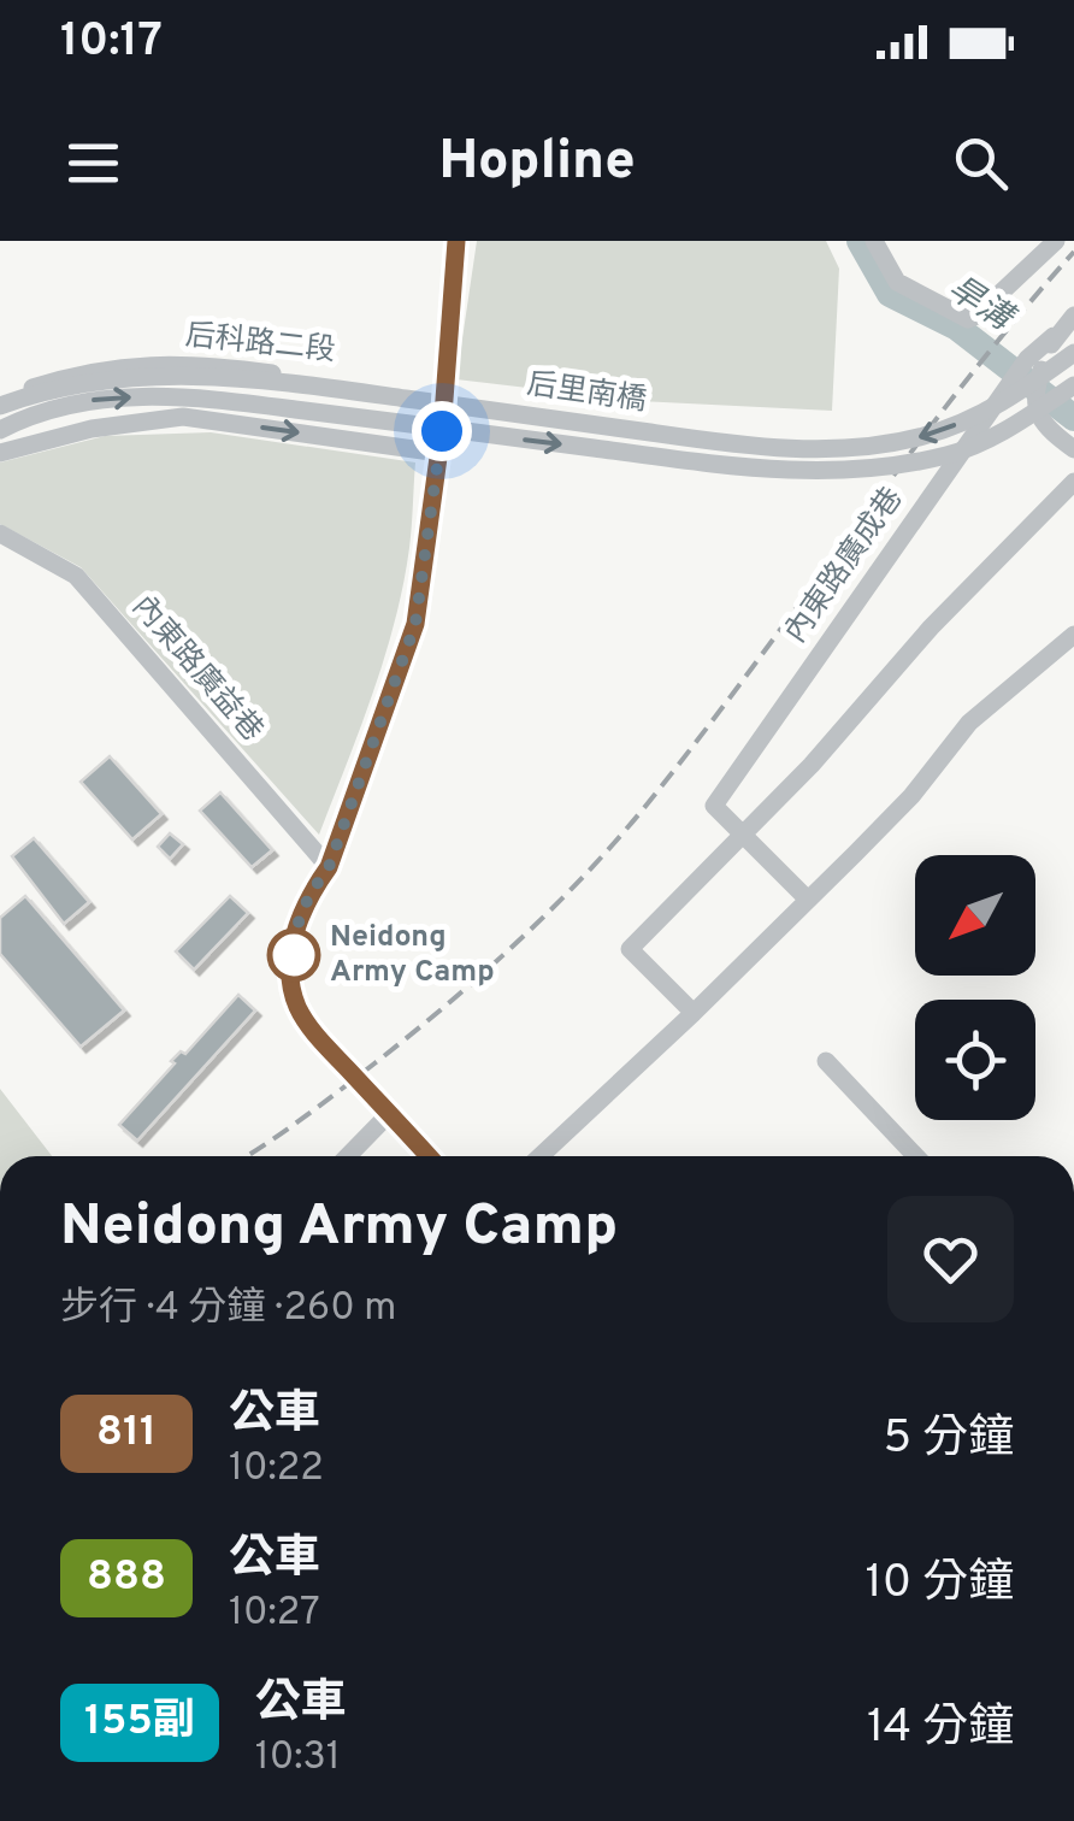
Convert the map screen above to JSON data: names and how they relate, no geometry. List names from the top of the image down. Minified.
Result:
{"streets":{"street":["后科路二段","后里南橋","內東路廣成巷","內東路廣益巷"]},"crossings":[["后科路二段","后里南橋"]],"water":["旱溝"],"places":["Neidong Army Camp"],"lines":["bus line 811"],"north":"bottom left","page":{"status":"10:17","header":"Hopline","heading":["Neidong Army Camp","步行 · 4 分鐘 · 260 m"],"list":[{"mark":"811","name":"公車","note":"10:22","value":"5 分鐘"},{"mark":"888","name":"公車","note":"10:27","value":"10 分鐘"},{"mark":"155副","name":"公車","note":"10:31","value":"14 分鐘"}]}}
